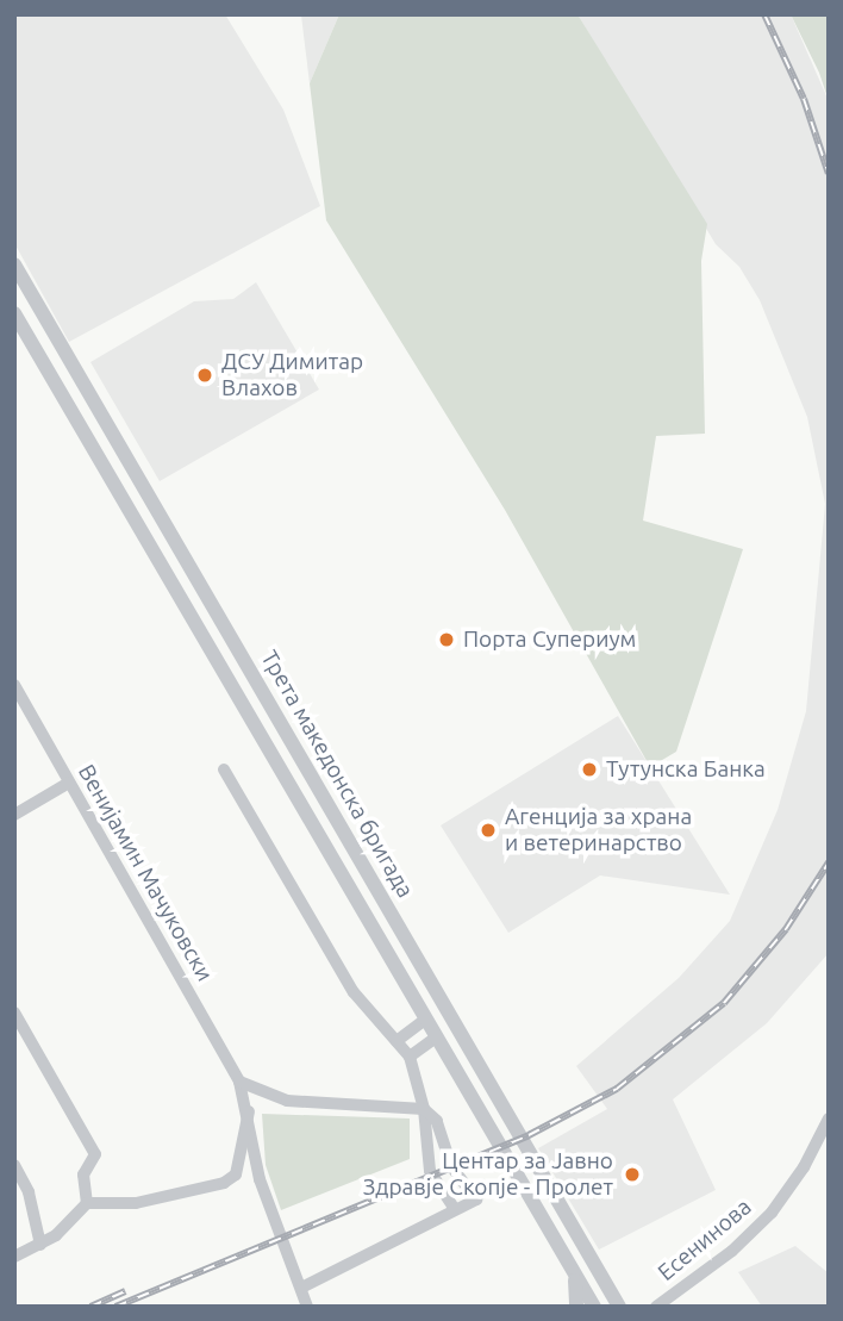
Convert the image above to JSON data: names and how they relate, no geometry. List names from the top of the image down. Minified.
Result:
{"streets":{"street":["Трета македонска бригада","Венијамин Мачуковски","Есенинова"]},"places":["ДСУ Димитар Влахов","Порта Супериум","Тутунска Банка","Агенција за храна и ветеринарство","Центар за Јавно Здравје Скопје - Пролет"]}
